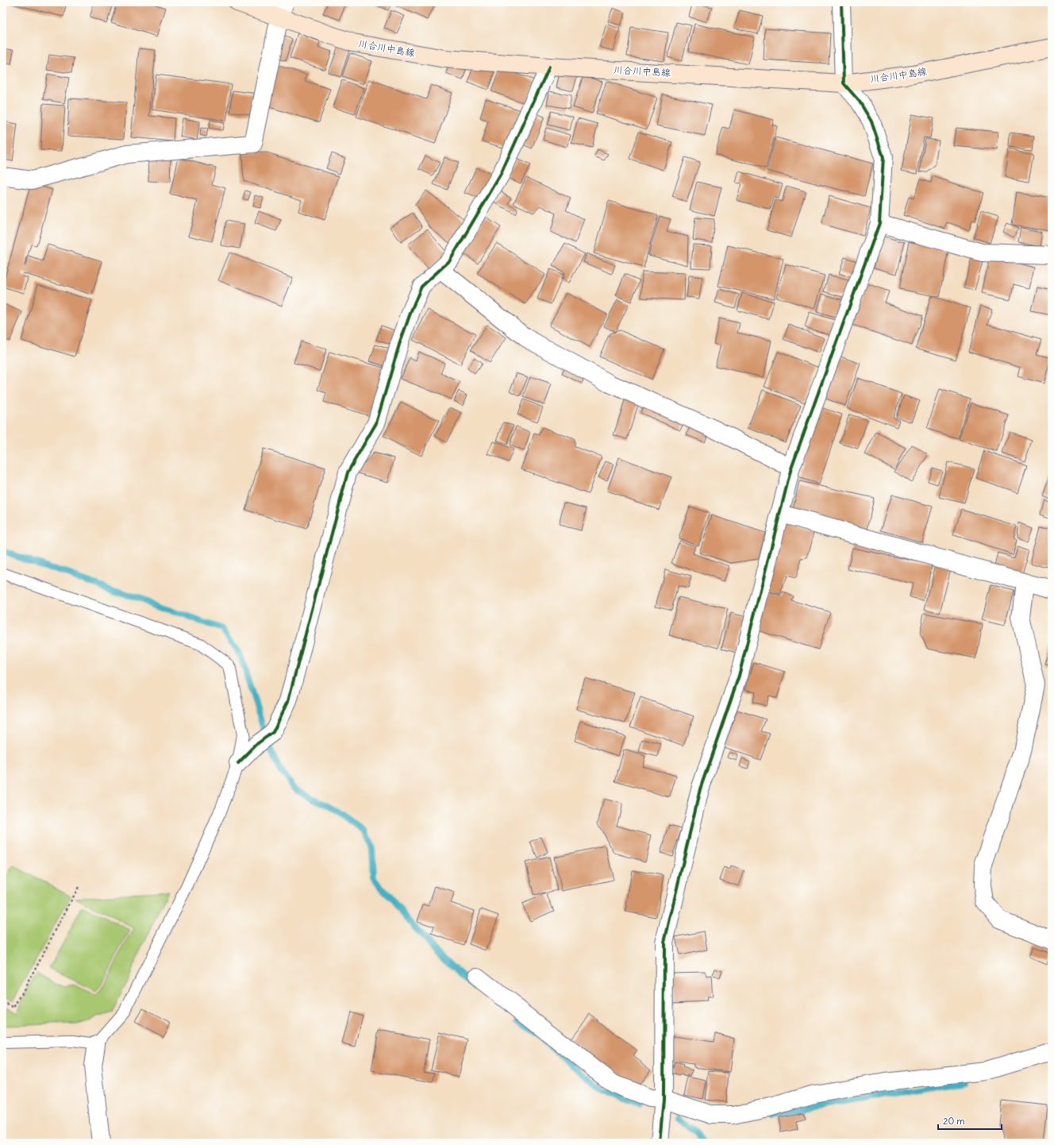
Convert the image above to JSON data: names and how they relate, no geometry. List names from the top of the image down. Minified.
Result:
{"streets":{"main road":["川合川中島線"]},"scale_bar":"20 m"}
